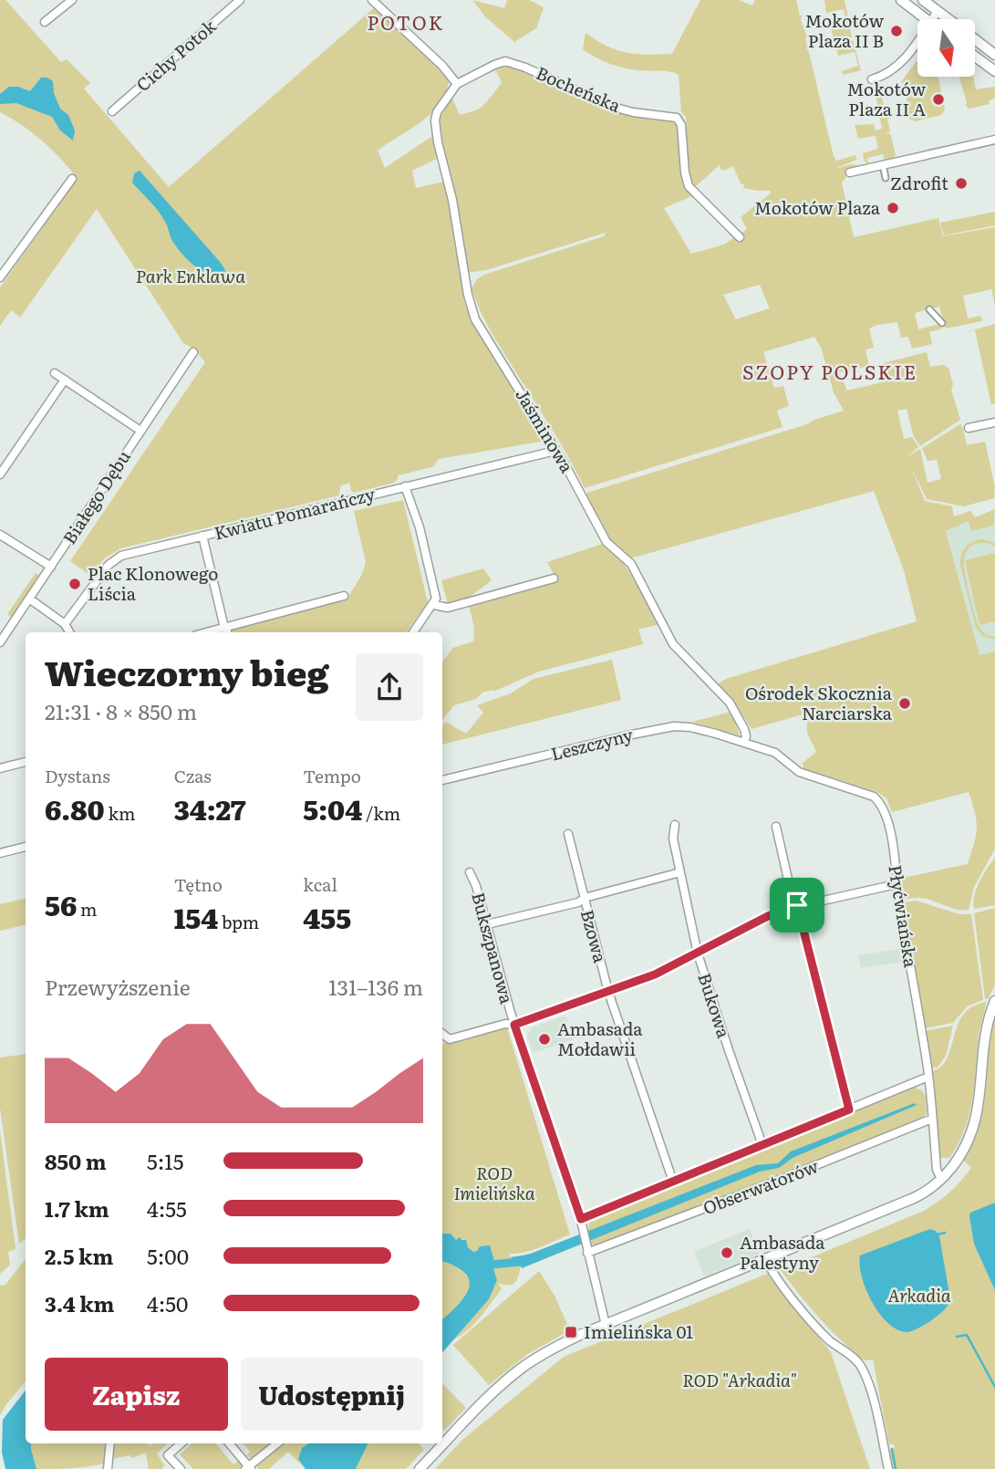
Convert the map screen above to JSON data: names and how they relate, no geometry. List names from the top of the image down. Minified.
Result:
{"streets":{"street":["Cichy Potok","Bocheńska","Jaśminowa","Białego Dębu","Kwiatu Pomarańczy","Leszczyny","Płyćwiańska","Bzowa","Bukszpanowa","Bukowa","Obserwatorów"]},"crossings":[["Bocheńska","Jaśminowa"],["Jaśminowa","Kwiatu Pomarańczy"],["Jaśminowa","Leszczyny"],["Jaśminowa","Płyćwiańska"],["Leszczyny","Płyćwiańska"],["Płyćwiańska","Obserwatorów"],["Bzowa","Obserwatorów"],["Bukszpanowa","Obserwatorów"],["Bukowa","Obserwatorów"]],"districts":["POTOK","SZOPY POLSKIE"],"parks":["Park Enklawa","ROD Imielińska","Arkadia","ROD \"Arkadia\""],"places":{"other":["Mokotów Plaza II B","Mokotów Plaza II A","Zdrofit","Mokotów Plaza","Plac Klonowego Liścia","Ośrodek Skocznia Narciarska","Ambasada Mołdawii","Ambasada Palestyny"],"transit":["Imielińska 01"]},"north":"bottom","page":{"heading":["Wieczorny bieg","21:31 · 8 × 850 m"],"stats":[["Dystans","6.80 km"],["Czas","34:27"],["Tempo","5:04 /km"],["56 m"],["Tętno","154 bpm"],["kcal","455"]],"chart":["Przewyższenie","131–136 m"],"list":[{"name":"850 m","note":"5:15"},{"name":"1.7 km","note":"4:55"},{"name":"2.5 km","note":"5:00"},{"name":"3.4 km","note":"4:50"}],"buttons":["Zapisz","Udostępnij"]}}
